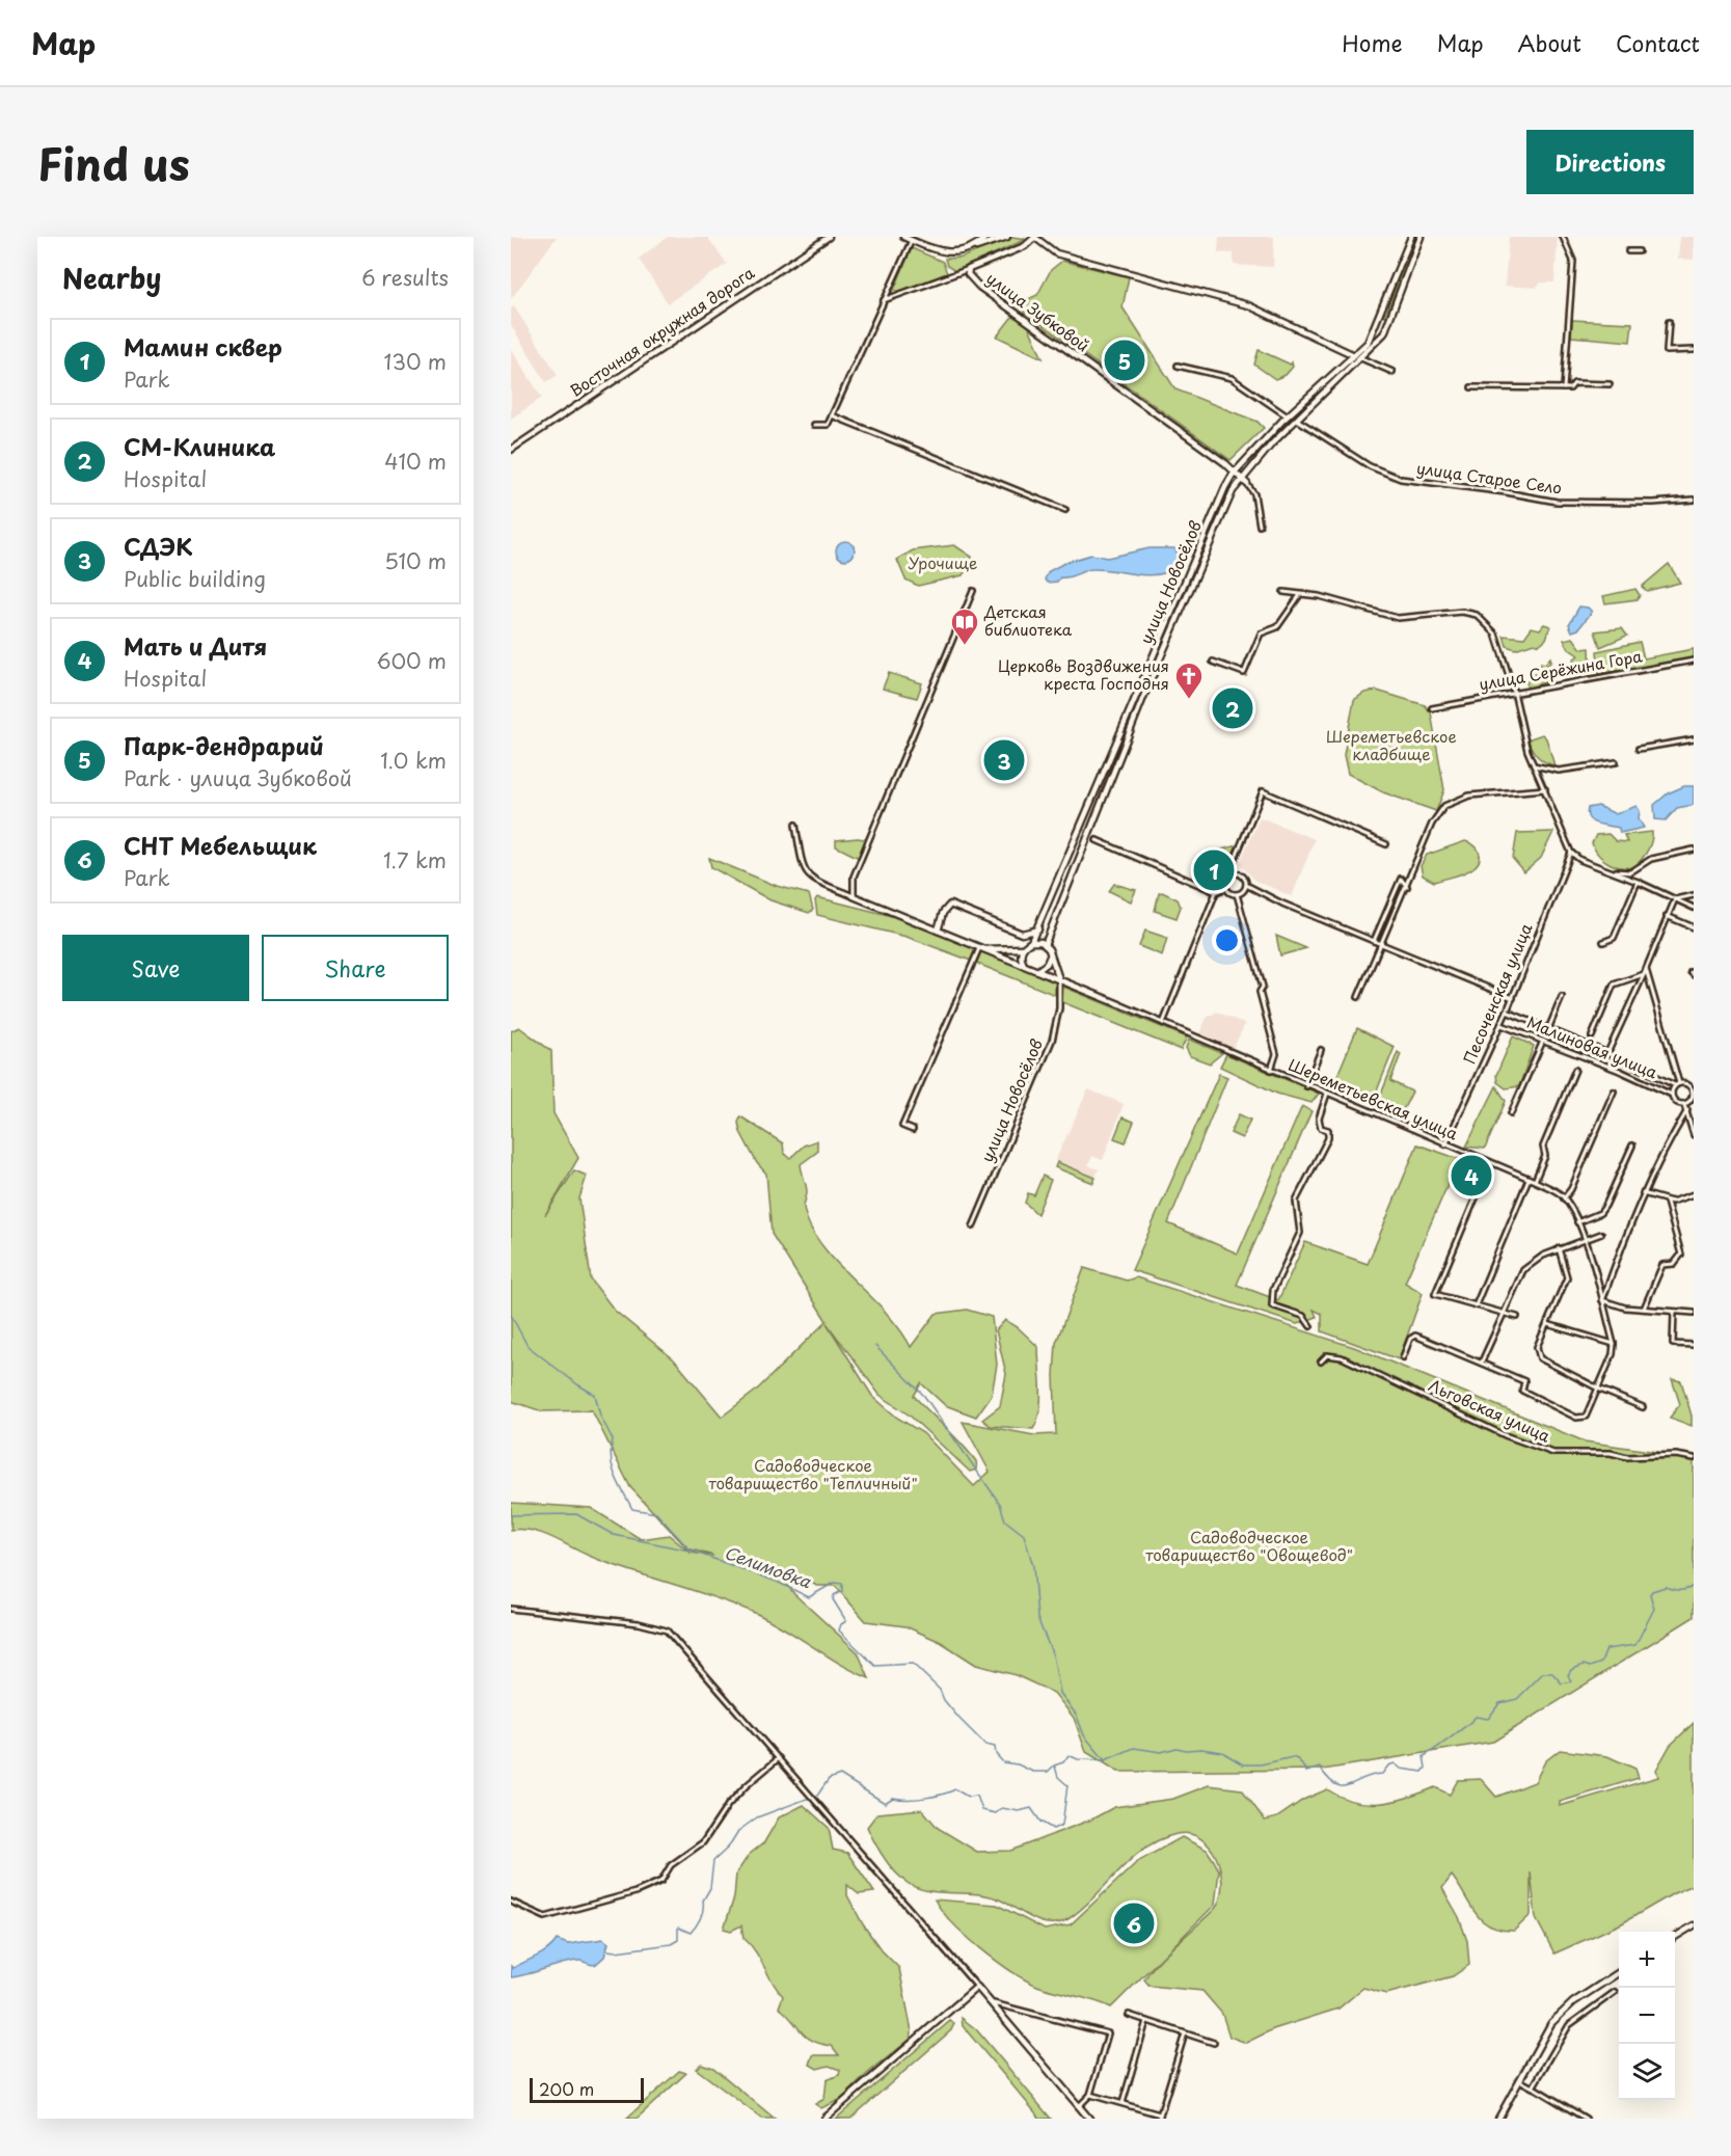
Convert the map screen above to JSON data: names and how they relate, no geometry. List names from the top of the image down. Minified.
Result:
{"streets":{"main road":["улица Зубковой","Восточная окружная дорога","улица Новосёлов","Шереметьевская улица"],"street":["улица Старое Село","улица Серёжина Гора","Песоченская улица","Малиновая улица","Льговская улица"]},"crossings":[["улица Зубковой","улица Новосёлов"],["улица Старое Село","улица Новосёлов"],["улица Новосёлов","Шереметьевская улица"],["Песоченская улица","Малиновая улица"],["Песоченская улица","Шереметьевская улица"]],"water":["Селимовка"],"parks":["Урочище","Шереметьевское кладбище","Садоводческое товарищество \"Тепличный\"","Садоводческое товарищество \"Овощевод\""],"places":{"library":["Детская библиотека"],"church":["Церковь Воздвижения креста Господня"]},"scale_bar":"200 m","page":{"header":"Map","nav":["Home","Map","About","Contact"],"title":"Find us","buttons":["Directions",["Save","Share"]],"heading":["Nearby","6 results"],"list":[{"mark":"1","name":"Мамин сквер","note":"Park","value":"130 m"},{"mark":"2","name":"СМ-Клиника","note":"Hospital","value":"410 m"},{"mark":"3","name":"СДЭК","note":"Public building","value":"510 m"},{"mark":"4","name":"Мать и Дитя","note":"Hospital","value":"600 m"},{"mark":"5","name":"Парк-дендрарий","note":"Park · улица Зубковой","value":"1.0 km"},{"mark":"6","name":"СНТ Мебельщик","note":"Park","value":"1.7 km"}],"pins":["5","2","3","1","4","6"],"map_buttons":["+","−"],"scale":"200 m"}}
